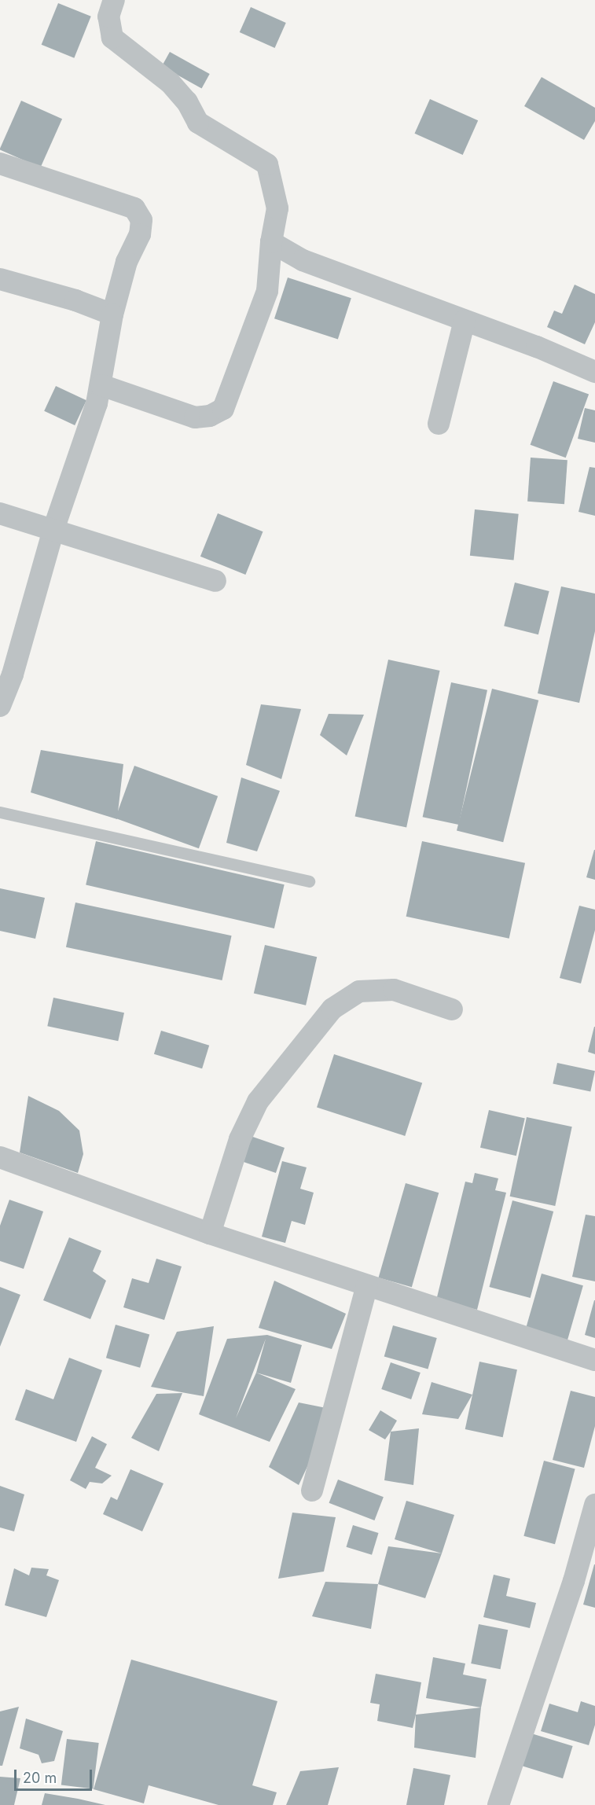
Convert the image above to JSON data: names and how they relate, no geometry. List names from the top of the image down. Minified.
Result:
{"scale_bar":"20 m"}
